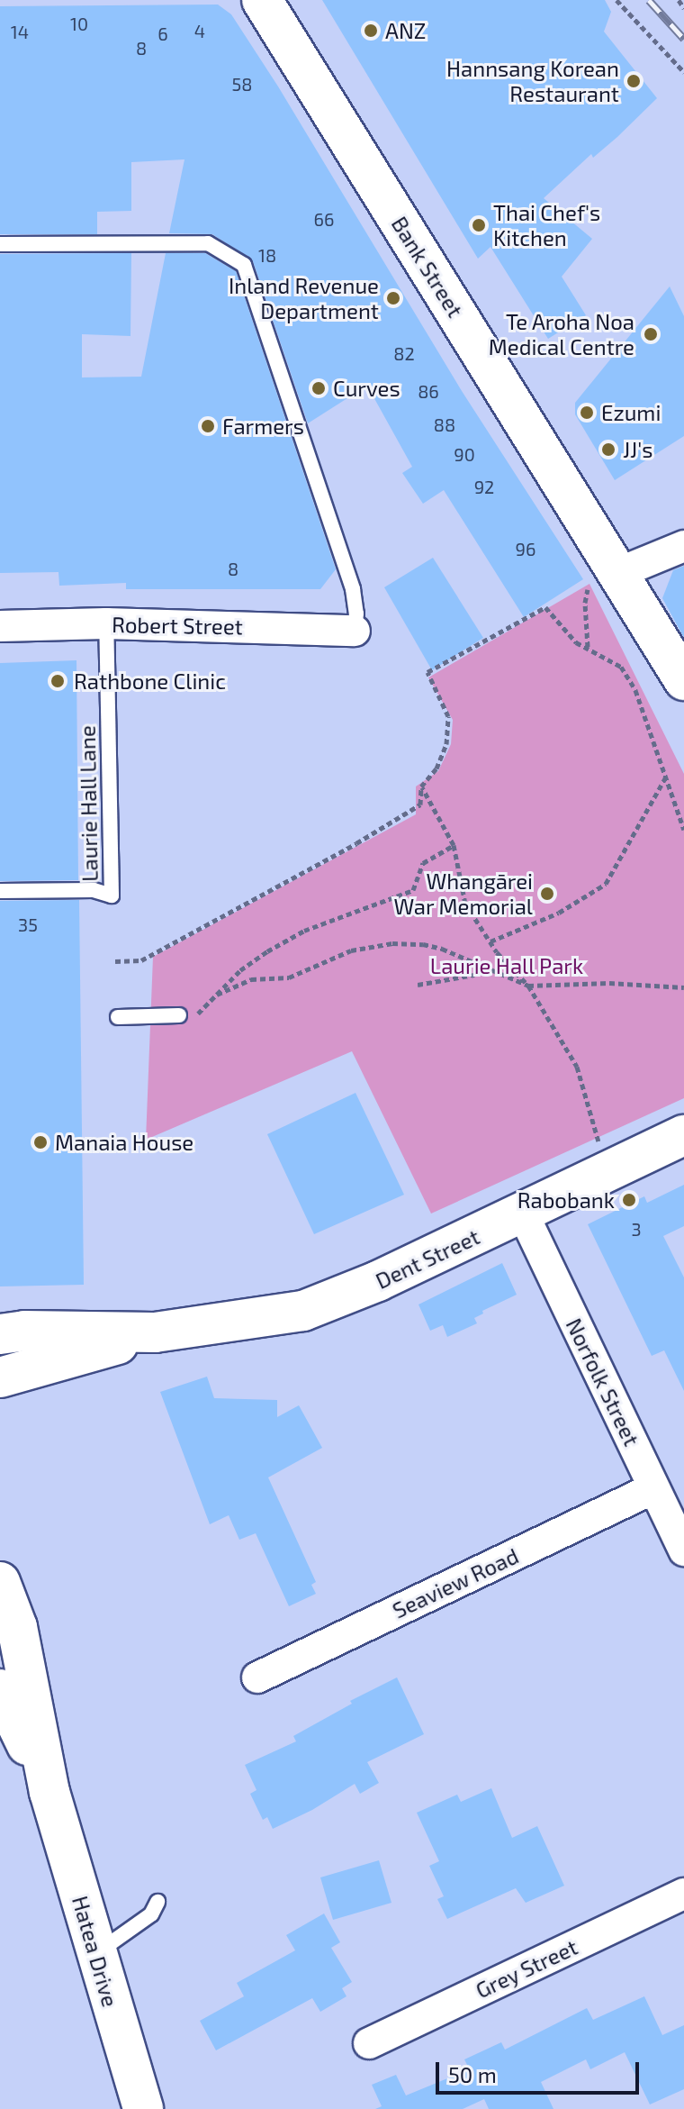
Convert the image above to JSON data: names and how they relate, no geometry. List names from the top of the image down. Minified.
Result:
{"streets":{"main road":["Bank Street","Dent Street","Hatea Drive"],"street":["Robert Street","Norfolk Street","Seaview Road","Grey Street"],"lane":["Laurie Hall Lane"]},"crossings":[["Robert Street","Laurie Hall Lane"],["Dent Street","Norfolk Street"],["Norfolk Street","Seaview Road"]],"parks":["Laurie Hall Park"],"places":["ANZ","Hannsang Korean Restaurant","Thai Chef's Kitchen","Inland Revenue Department","Te Aroha Noa Medical Centre","Curves","Ezumi","Farmers","JJ's","Rathbone Clinic","Whangārei War Memorial","Manaia House","Rabobank"],"house_numbers":["10","4","14","6","8","58","66","18","82","86","88","90","92","96","8","35","3"],"scale_bar":"50 m"}
